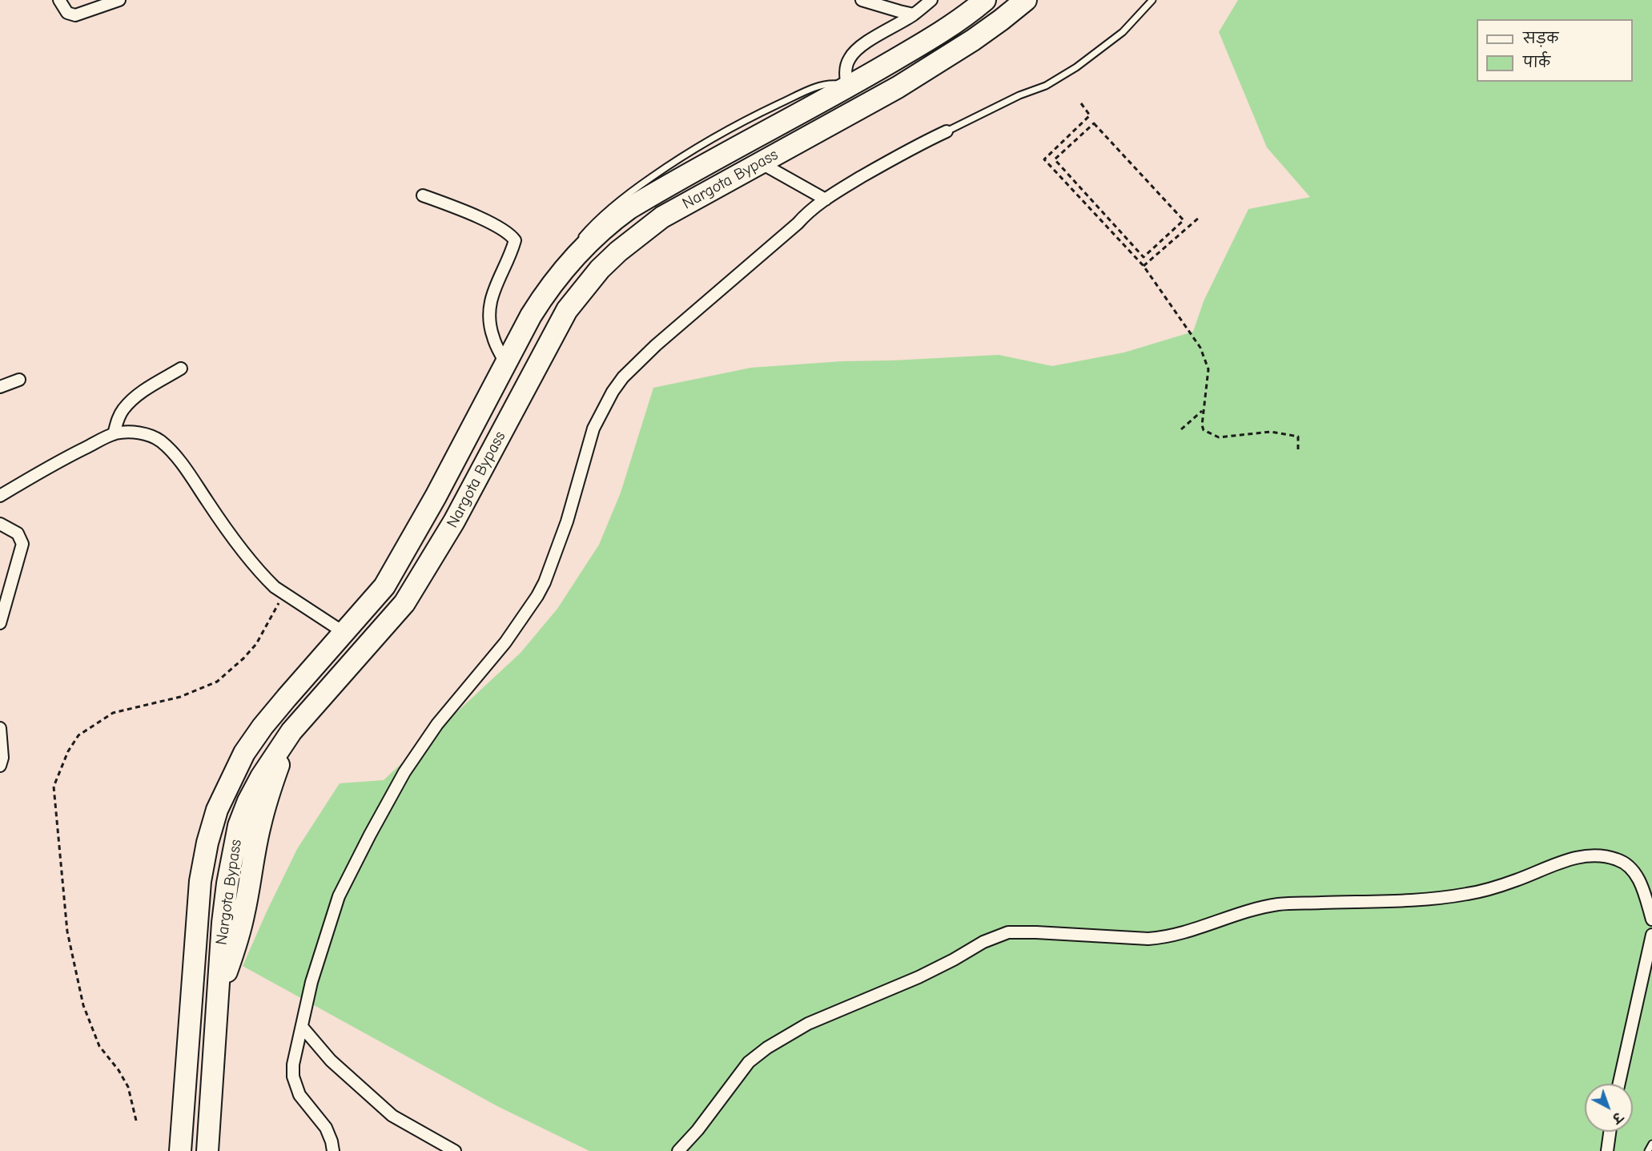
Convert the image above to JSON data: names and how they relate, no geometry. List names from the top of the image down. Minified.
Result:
{"streets":{"highway":["Nargota Bypass"]},"legend":["सड़क","पार्क"],"north":"bottom right"}
